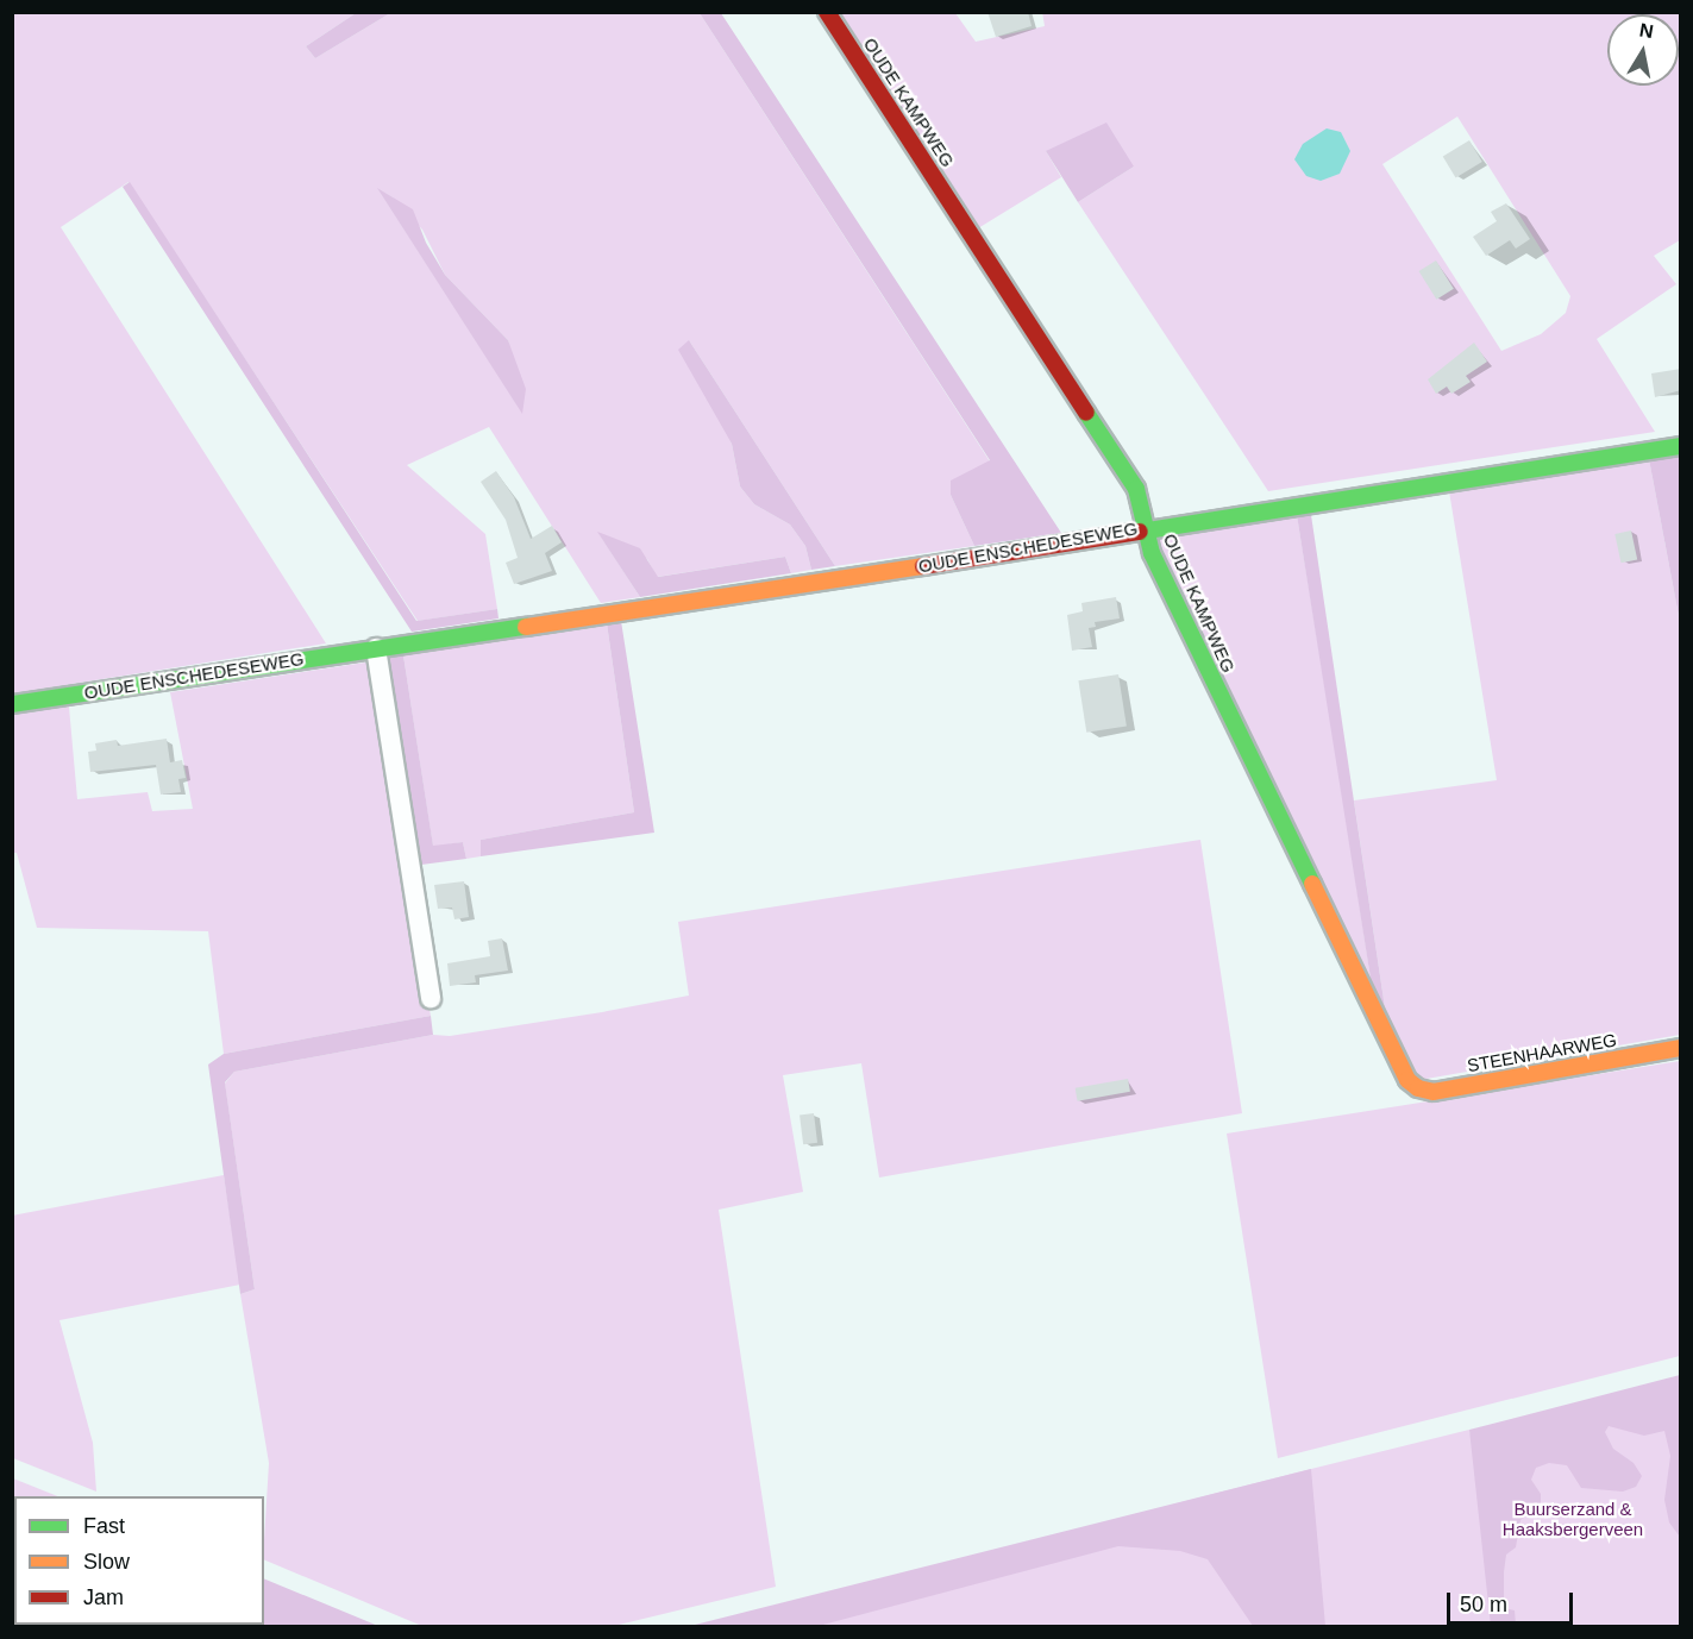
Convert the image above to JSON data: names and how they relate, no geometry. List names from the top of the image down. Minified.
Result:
{"streets":{"street":["OUDE KAMPWEG","OUDE ENSCHEDESEWEG","STEENHAARWEG"]},"crossings":[["OUDE KAMPWEG","OUDE ENSCHEDESEWEG"],["OUDE KAMPWEG","STEENHAARWEG"]],"parks":["Buurserzand & Haaksbergerveen"],"legend":["Fast","Slow","Jam"],"scale_bar":"50 m","north":"top"}
